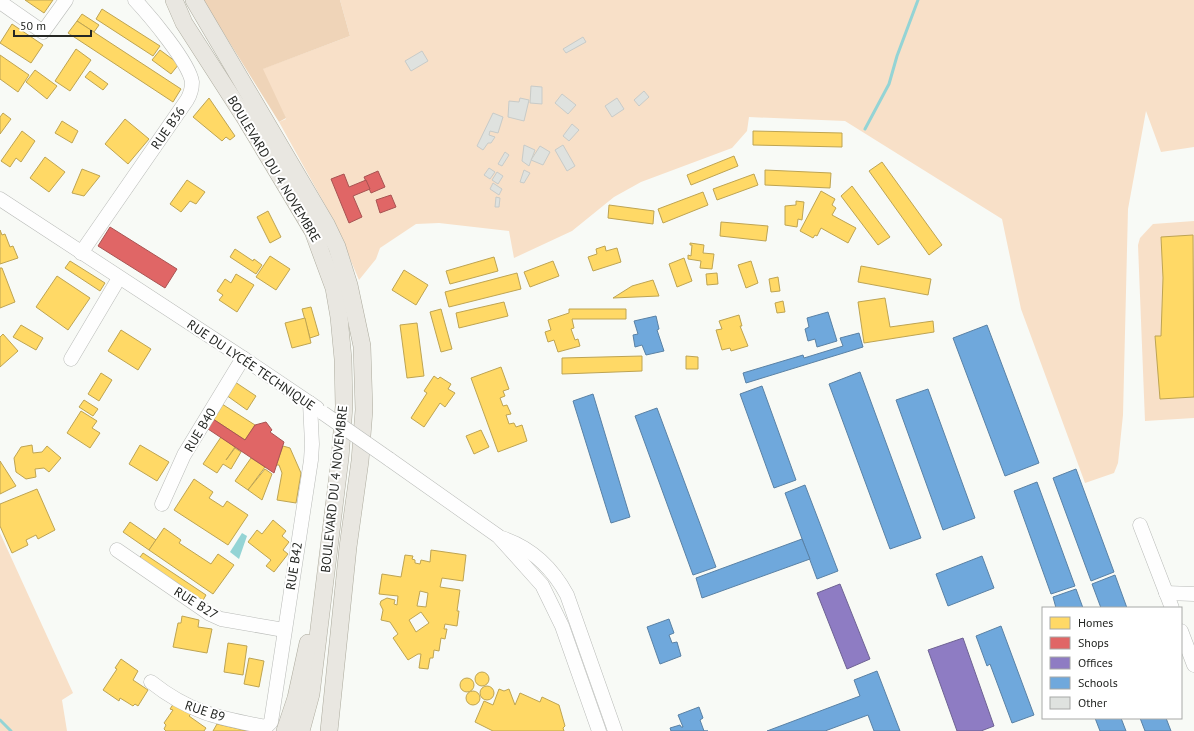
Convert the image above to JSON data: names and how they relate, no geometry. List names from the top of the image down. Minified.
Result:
{"streets":{"main road":["BOULEVARD DU 4 NOVEMBRE"],"street":["RUE B36","RUE DU LYCÉE TECHNIQUE","RUE B40","RUE B42","RUE B27","RUE B9"]},"crossings":[["RUE B36","RUE DU LYCÉE TECHNIQUE"],["RUE DU LYCÉE TECHNIQUE","RUE B40"],["RUE DU LYCÉE TECHNIQUE","RUE B42"],["RUE B42","RUE B27"],["RUE B42","RUE B9"]],"legend":["Homes","Shops","Offices","Schools","Other"],"scale_bar":"50 m"}
